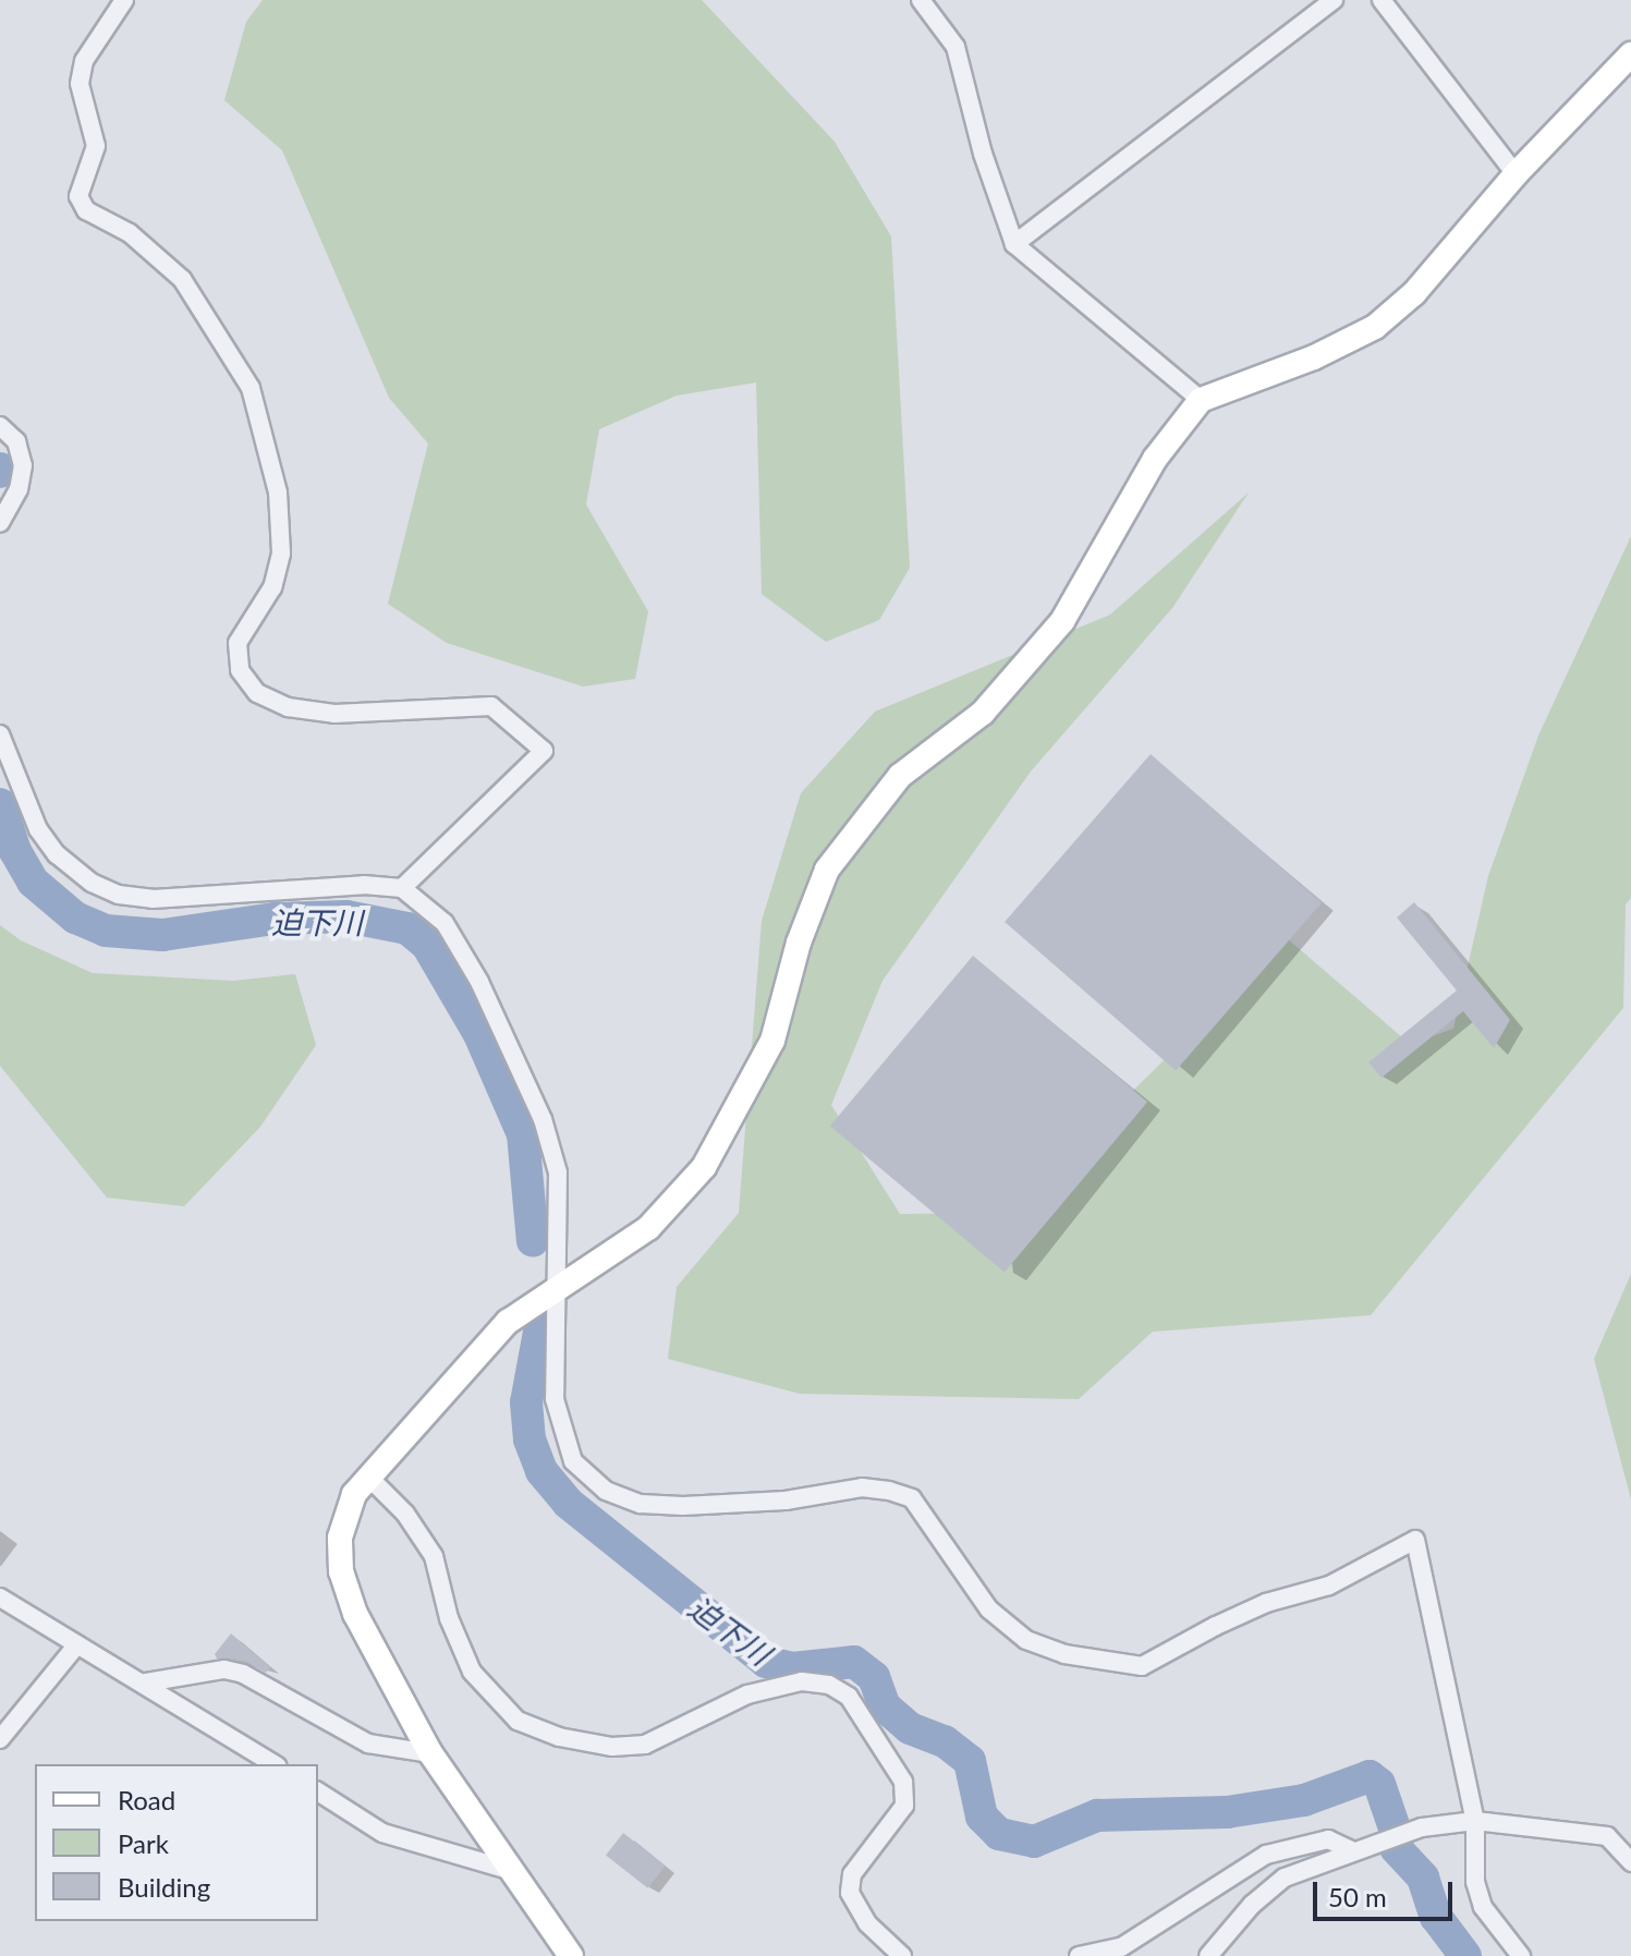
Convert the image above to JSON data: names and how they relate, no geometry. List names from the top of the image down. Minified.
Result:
{"water":["迫下川"],"legend":["Road","Park","Building"],"scale_bar":"50 m"}
